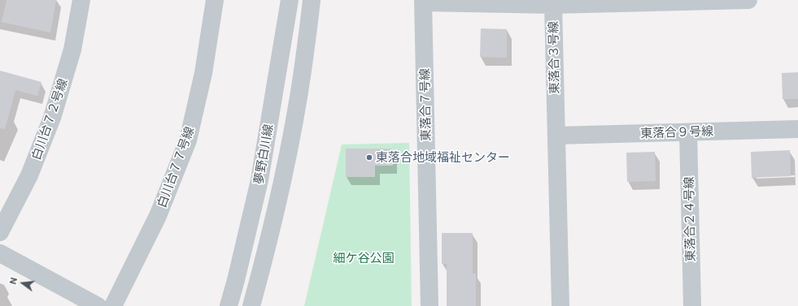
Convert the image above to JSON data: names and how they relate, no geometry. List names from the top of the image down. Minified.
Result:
{"streets":{"street":["東落合３号線","東落合７号線","白川台７２号線","東落合９号線","夢野白川線","白川台７７号線","東落合２４号線"]},"crossings":[["東落合３号線","東落合９号線"],["東落合９号線","東落合２４号線"]],"parks":["細ケ谷公園"],"places":["東落合地域福祉センター"],"north":"left"}
